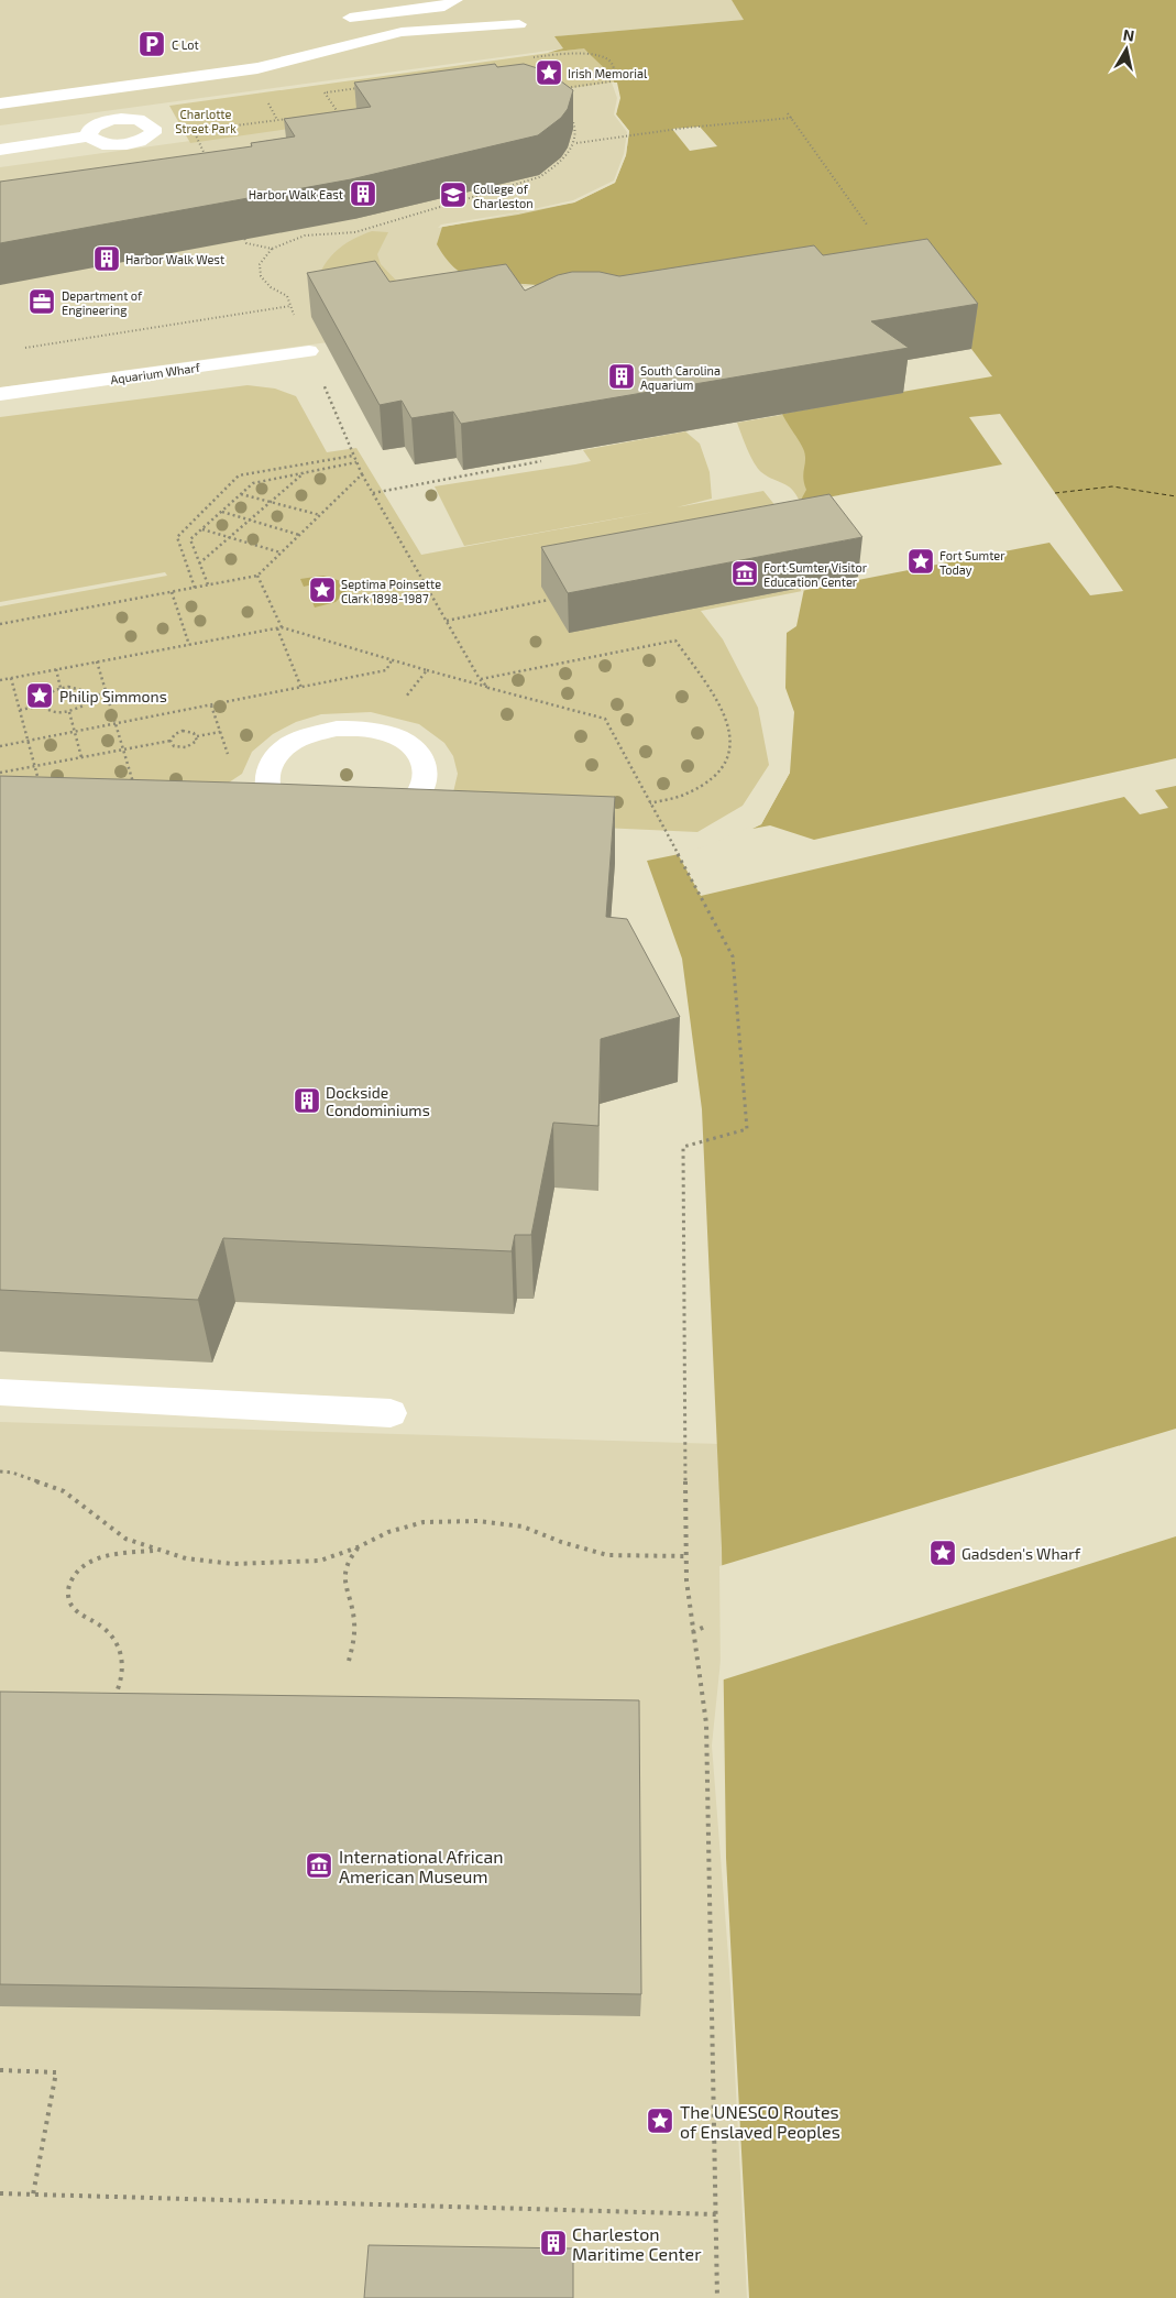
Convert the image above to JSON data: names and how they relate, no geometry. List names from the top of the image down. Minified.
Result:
{"streets":{"lane":["Aquarium Wharf"]},"parks":["Charlotte Street Park"],"places":{"parking":["C Lot"],"place":["Irish Memorial","Fort Sumter Today","Septima Poinsette Clark 1898-1987","Philip Simmons","Gadsden's Wharf","The UNESCO Routes of Enslaved Peoples"],"building":["Harbor Walk East","Harbor Walk West","South Carolina Aquarium","Dockside Condominiums","Charleston Maritime Center"],"school or university":["College of Charleston"],"office":["Department of Engineering"],"museum":["Fort Sumter Visitor Education Center","International African American Museum"]},"north":"top"}
